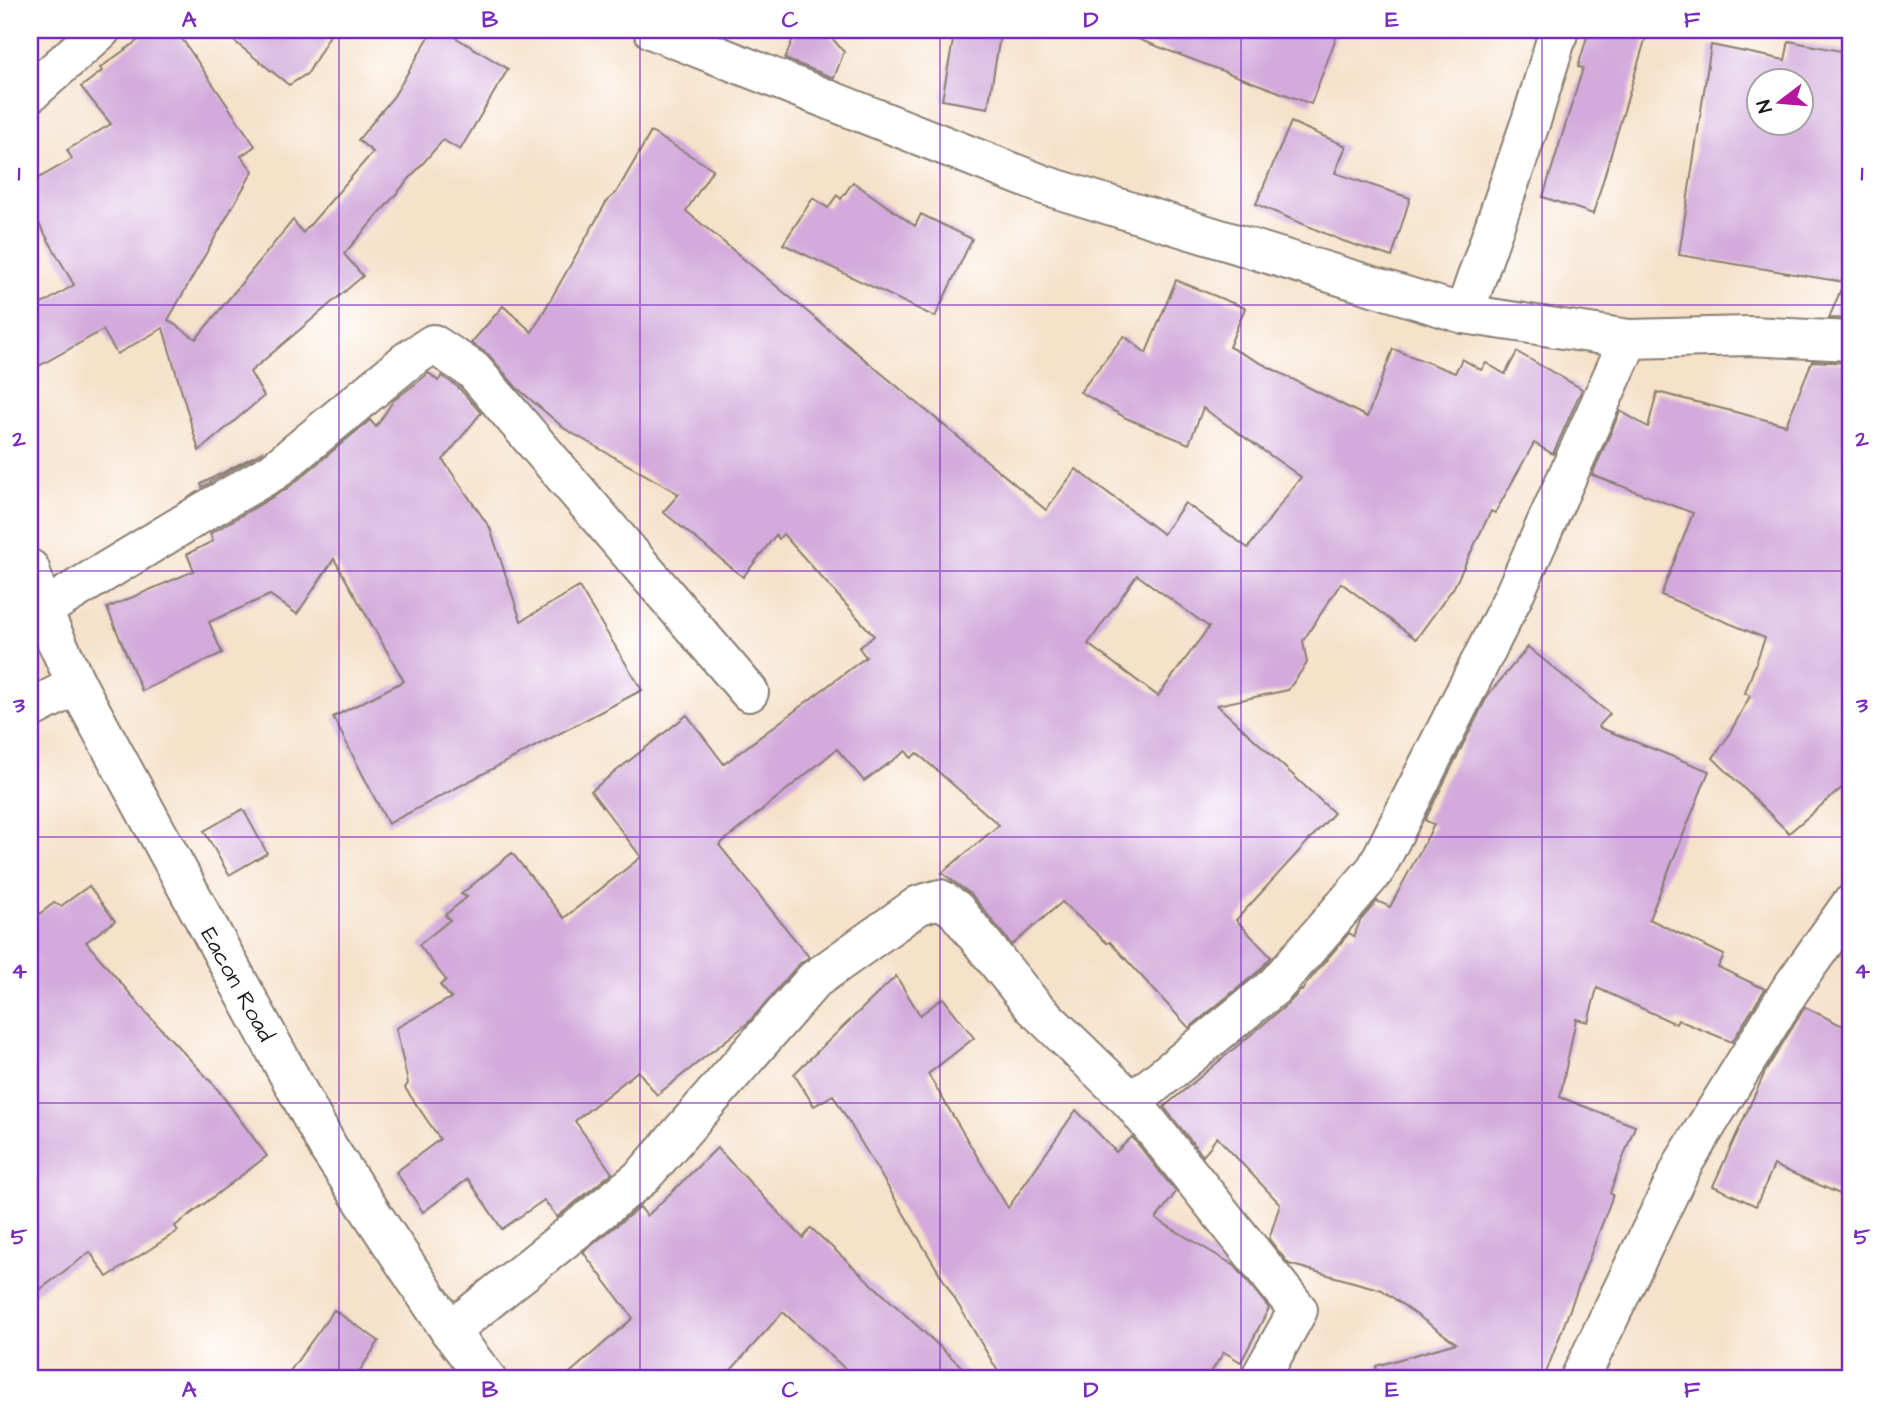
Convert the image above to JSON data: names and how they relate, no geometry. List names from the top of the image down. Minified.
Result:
{"streets":{"street":["Eacon Road"]},"north":"left","grid":{"columns":["A","B","C","D","E","F"],"rows":["1","2","3","4","5"]}}
